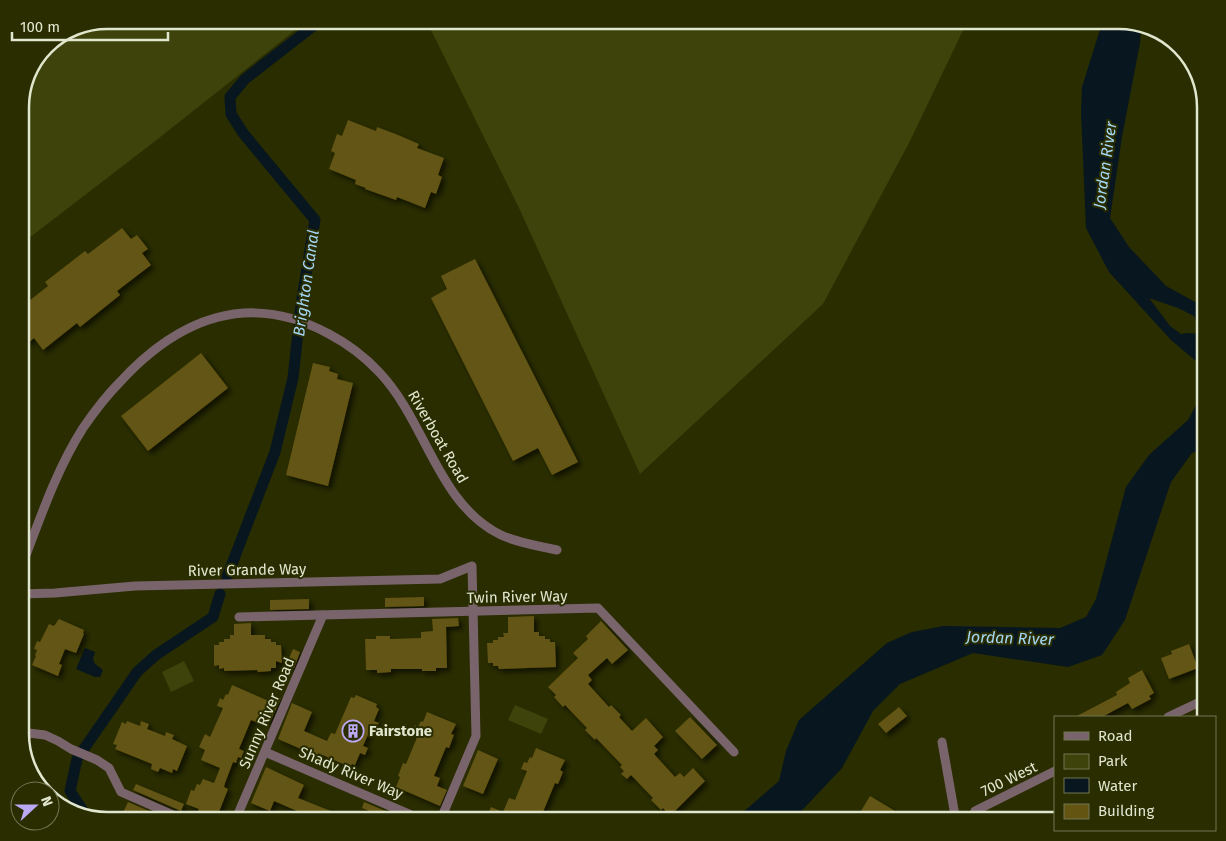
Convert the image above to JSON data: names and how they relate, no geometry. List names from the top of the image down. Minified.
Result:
{"streets":{"street":["Riverboat Road","River Grande Way","Twin River Way","Sunny River Road","Shady River Way","700 West"]},"crossings":[["River Grande Way","Twin River Way"],["Twin River Way","Sunny River Road"],["Sunny River Road","Shady River Way"]],"water":["Jordan River","Brighton Canal"],"places":{"building":["Fairstone"]},"legend":["Road","Park","Water","Building"],"scale_bar":"100 m","north":"right"}
